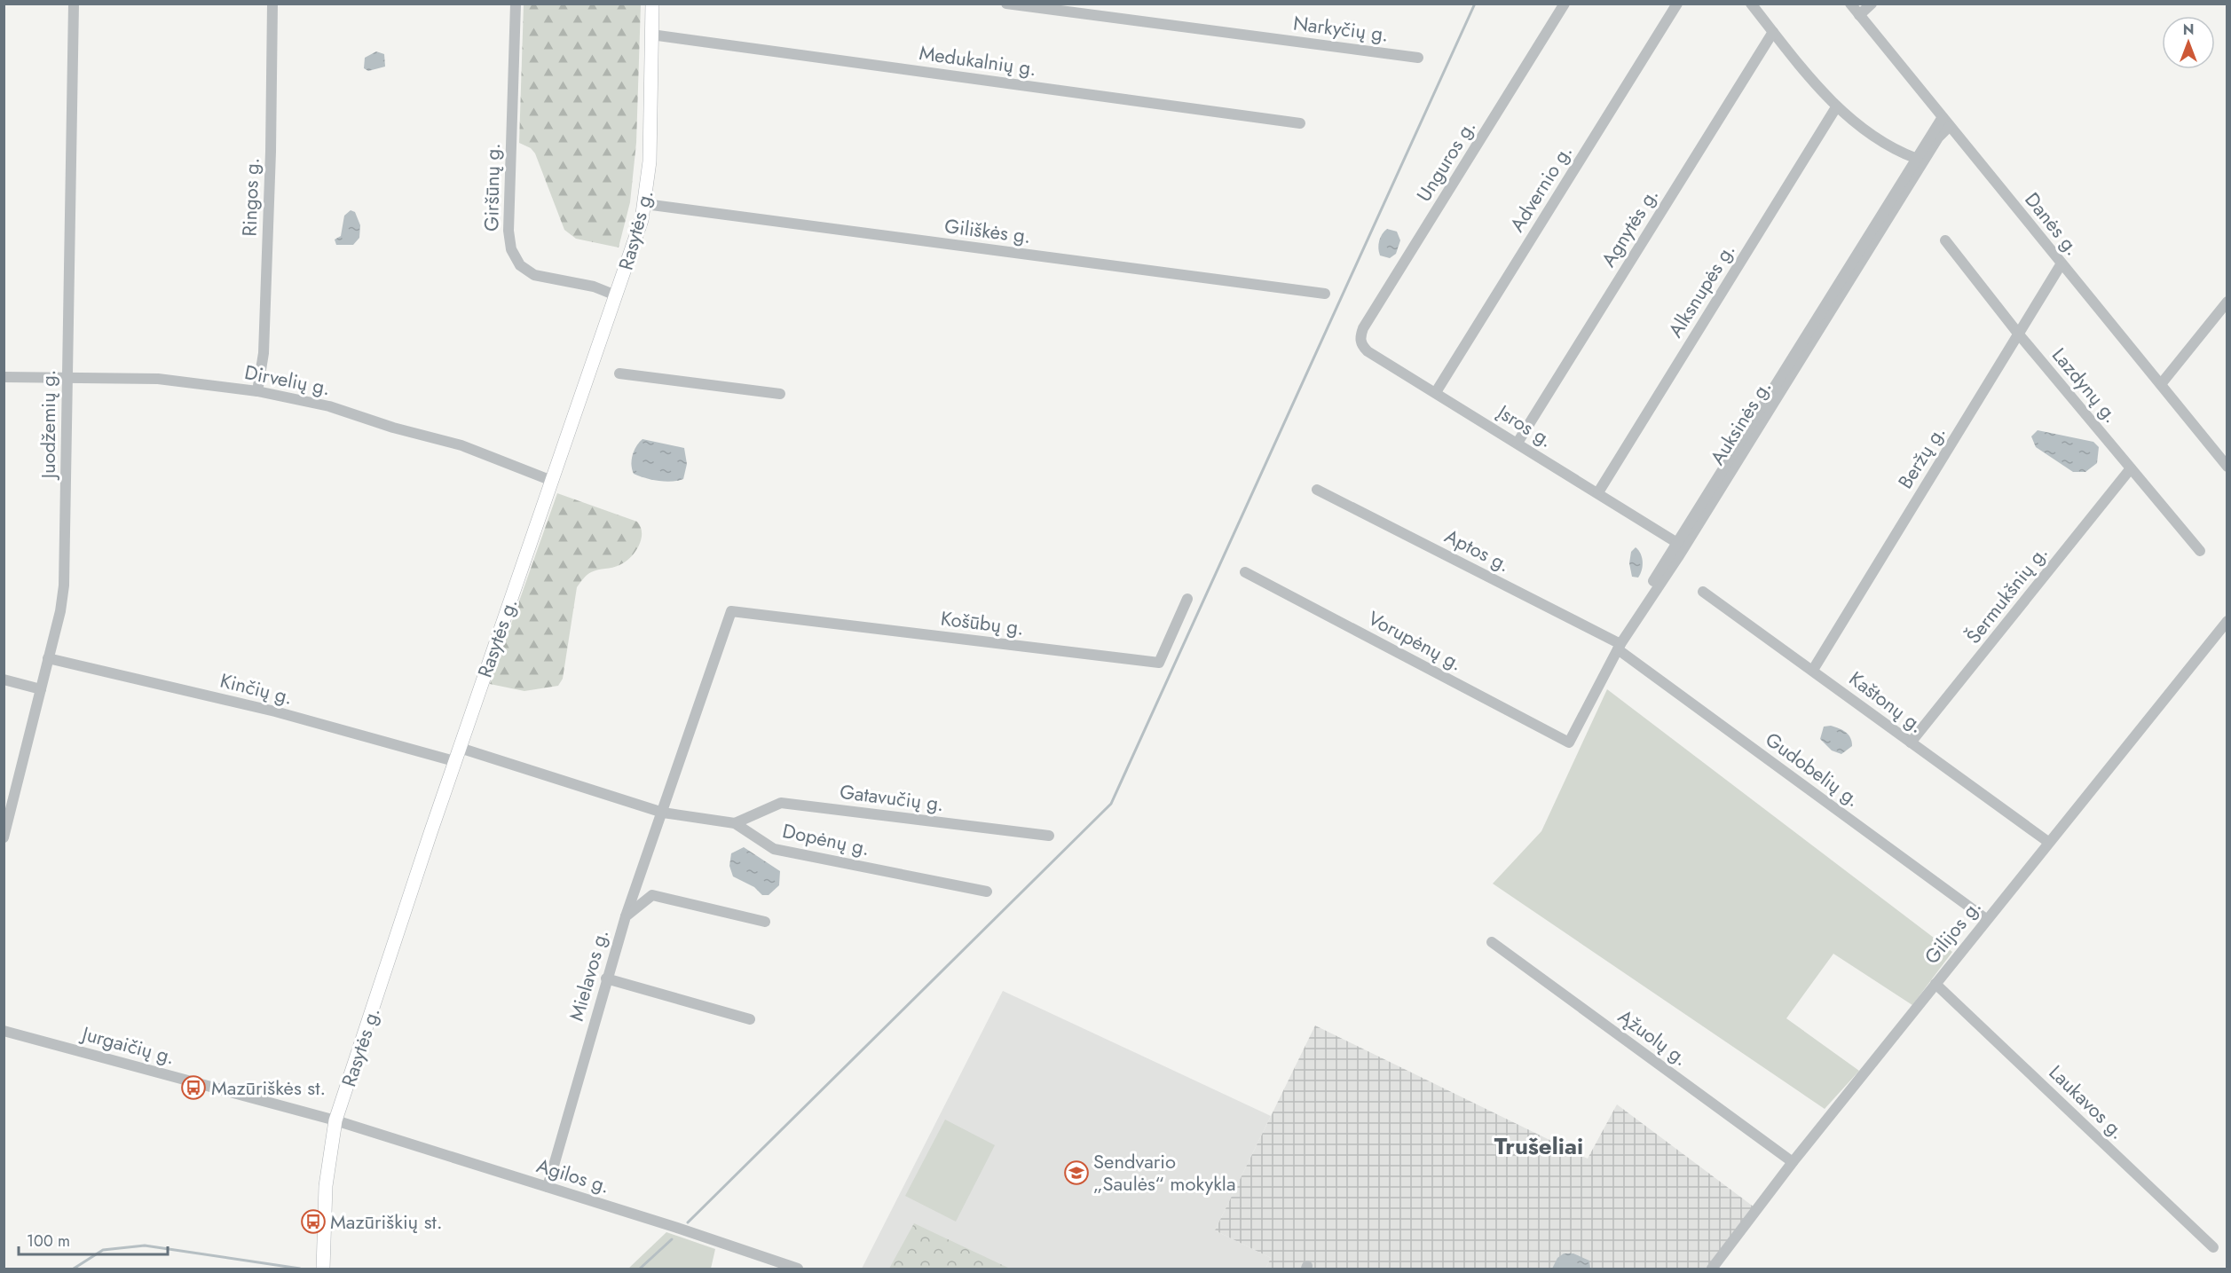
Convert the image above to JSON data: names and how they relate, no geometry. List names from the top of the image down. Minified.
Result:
{"streets":{"main road":["Rasytės g."],"street":["Narkyčių g.","Medukalnių g.","Unguros g.","Giršūnų g.","Advernio g.","Ringos g.","Danės g.","Agnytės g.","Giliškės g.","Alksnupės g.","Dirvelių g.","Lazdynų g.","Auksinės g.","Juodžemių g.","Įsros g.","Beržų g.","Aptos g.","Šermukšnių g.","Košūbų g.","Vorupėnų g.","Kinčių g.","Kaštonų g.","Gudobelių g.","Gatavučių g.","Dopėnų g.","Gilijos g.","Mielavos g.","Ąžuolų g.","Jurgaičių g.","Laukavos g.","Agilos g."]},"crossings":[["Medukalnių g.","Rasytės g."],["Unguros g.","Įsros g."],["Giršūnų g.","Rasytės g."],["Advernio g.","Įsros g."],["Ringos g.","Dirvelių g."],["Danės g.","Auksinės g."],["Danės g.","Beržų g."],["Agnytės g.","Įsros g."],["Rasytės g.","Giliškės g."],["Rasytės g.","Dirvelių g."],["Rasytės g.","Kinčių g."],["Rasytės g.","Dopėnų g."],["Rasytės g.","Jurgaičių g."],["Rasytės g.","Agilos g."],["Alksnupės g.","Įsros g."],["Dirvelių g.","Juodžemių g."],["Lazdynų g.","Beržų g."],["Lazdynų g.","Šermukšnių g."],["Auksinės g.","Aptos g."],["Auksinės g.","Vorupėnų g."],["Auksinės g.","Gudobelių g."],["Juodžemių g.","Kinčių g."],["Beržų g.","Kaštonų g."],["Aptos g.","Gudobelių g."],["Šermukšnių g.","Kaštonų g."],["Košūbų g.","Dopėnų g."],["Kaštonų g.","Gilijos g."],["Gudobelių g.","Gilijos g."],["Gatavučių g.","Dopėnų g."],["Gilijos g.","Ąžuolų g."],["Gilijos g.","Laukavos g."],["Mielavos g.","Agilos g."],["Jurgaičių g.","Agilos g."]],"districts":["Trušeliai"],"places":{"bus stop":["Mazūriškės st.","Mazūriškių st."],"school or university":["Sendvario „Saulės“ mokykla"]},"scale_bar":"100 m","north":"top"}
